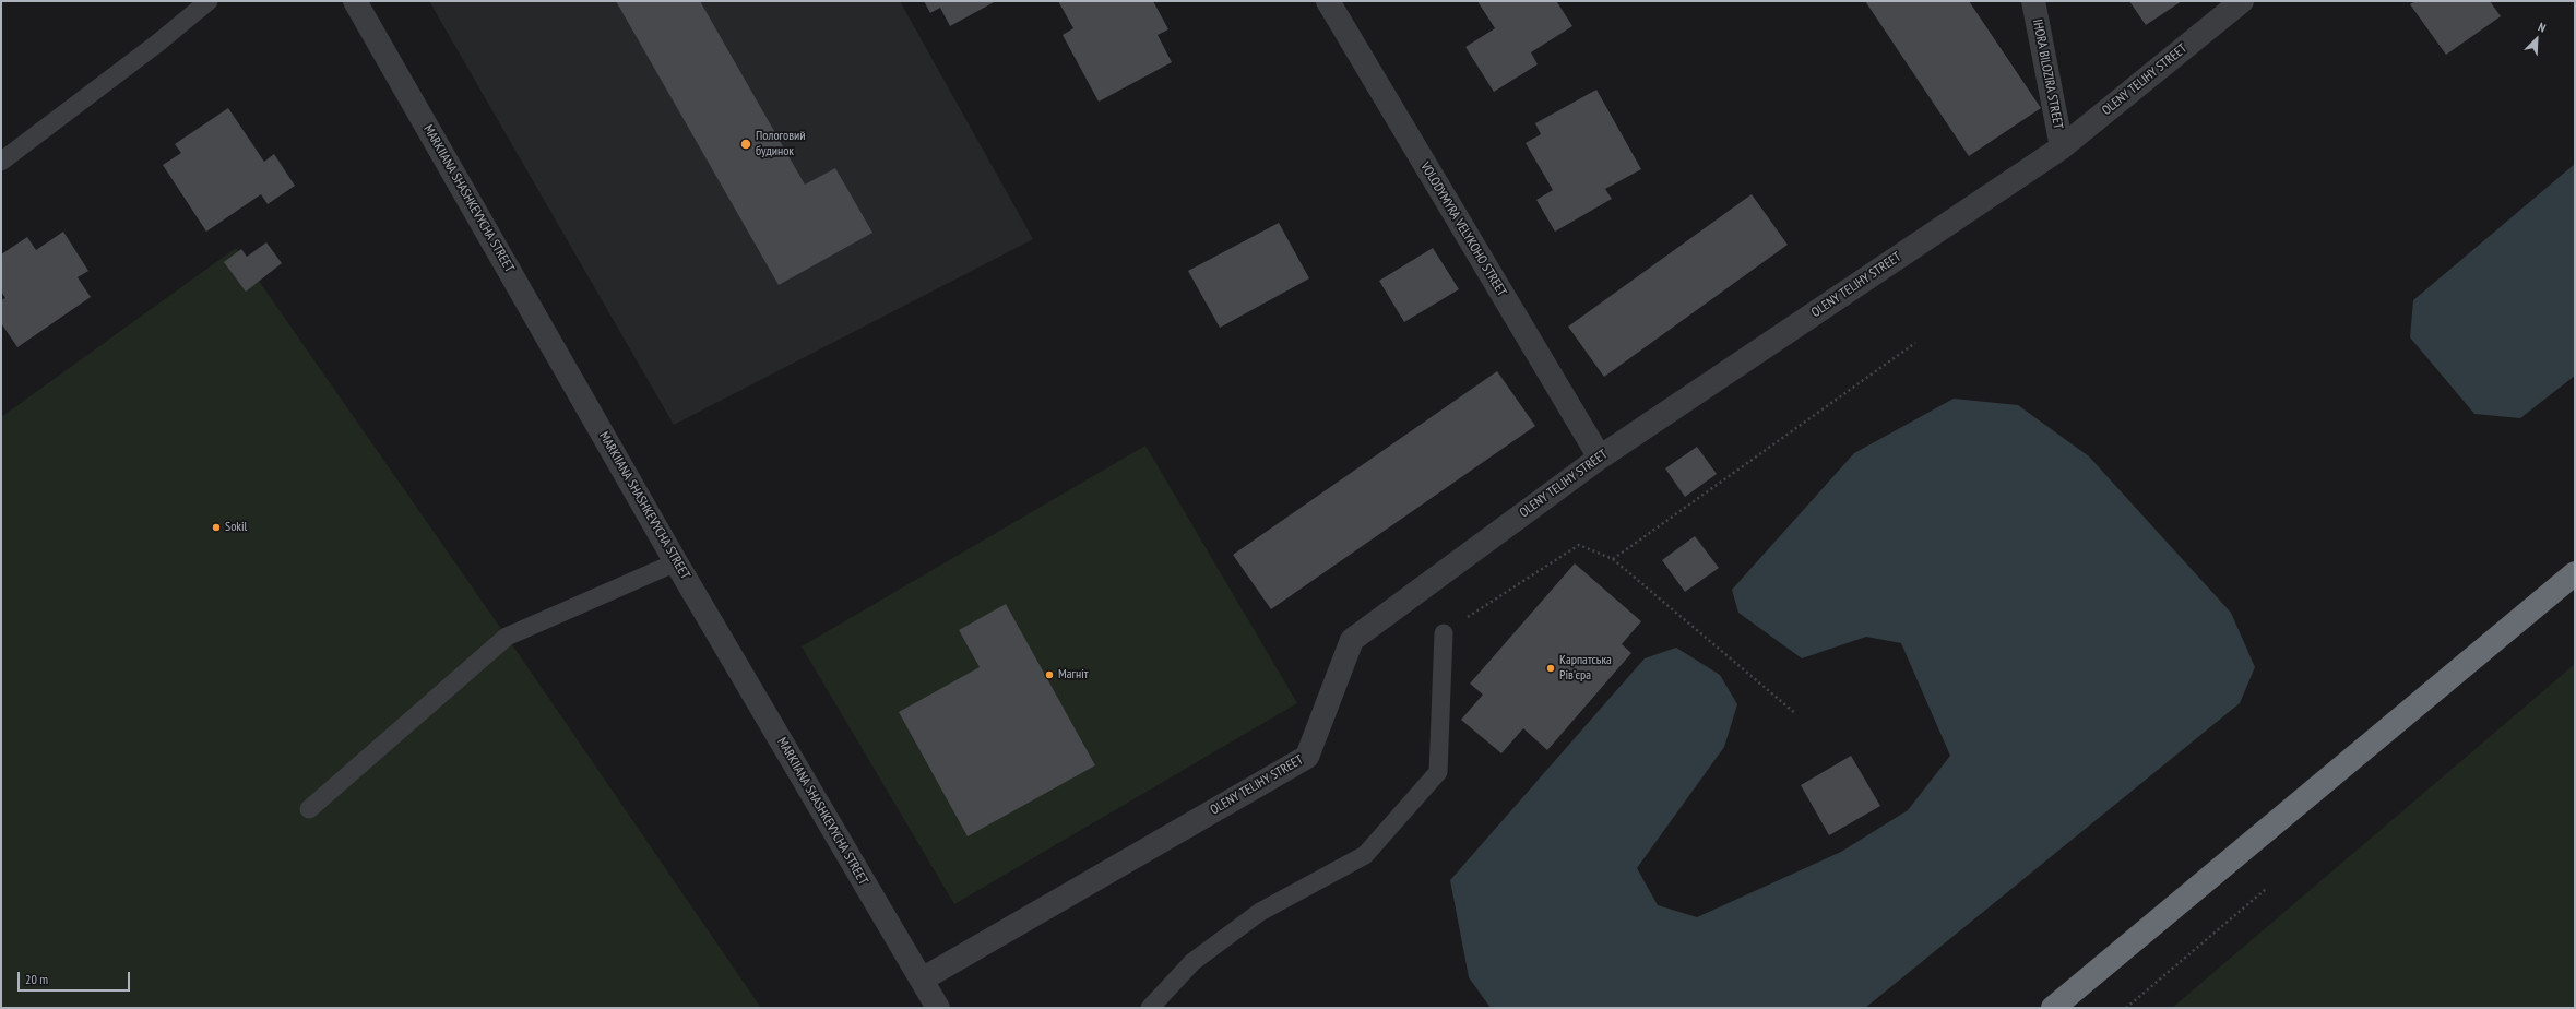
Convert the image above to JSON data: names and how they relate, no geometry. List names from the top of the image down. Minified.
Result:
{"streets":{"street":["IHORA BILOZIRA STREET","OLENY TELIHY STREET","MARKIIANA SHASHKEVYCHA STREET","VOLODYMYRA VELYKOHO STREET"]},"crossings":[["IHORA BILOZIRA STREET","OLENY TELIHY STREET"],["OLENY TELIHY STREET","MARKIIANA SHASHKEVYCHA STREET"],["OLENY TELIHY STREET","VOLODYMYRA VELYKOHO STREET"]],"places":["Пологовий будинок","Sokil","Карпатська Рів'єра","Магніт"],"scale_bar":"20 m","north":"top right"}
